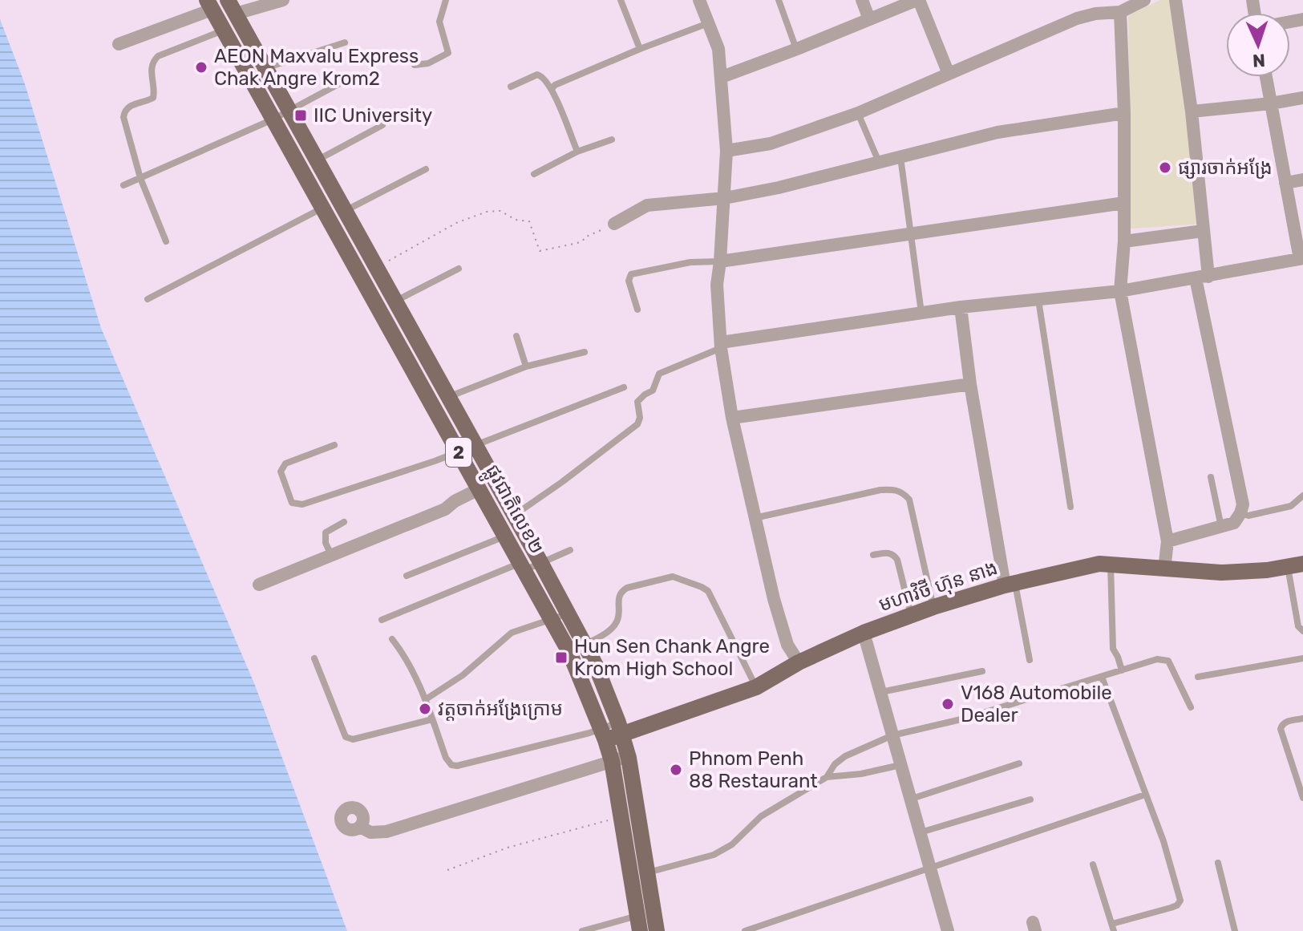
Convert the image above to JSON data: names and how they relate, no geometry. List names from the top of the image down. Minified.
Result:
{"streets":{"main road":["2","ផ្លូវជាតិលេខ២","មហាវិថី ហ៊ុន នាង"]},"crossings":[["ផ្លូវជាតិលេខ២","មហាវិថី ហ៊ុន នាង"]],"places":{"other":["AEON Maxvalu Express Chak Angre Krom2","ផ្សារចាក់អង្រែ","V168 Automobile Dealer","វត្តចាក់អង្រែក្រោម","Phnom Penh 88 Restaurant"],"transit":["IIC University","Hun Sen Chank Angre Krom High School"]},"north":"bottom"}
